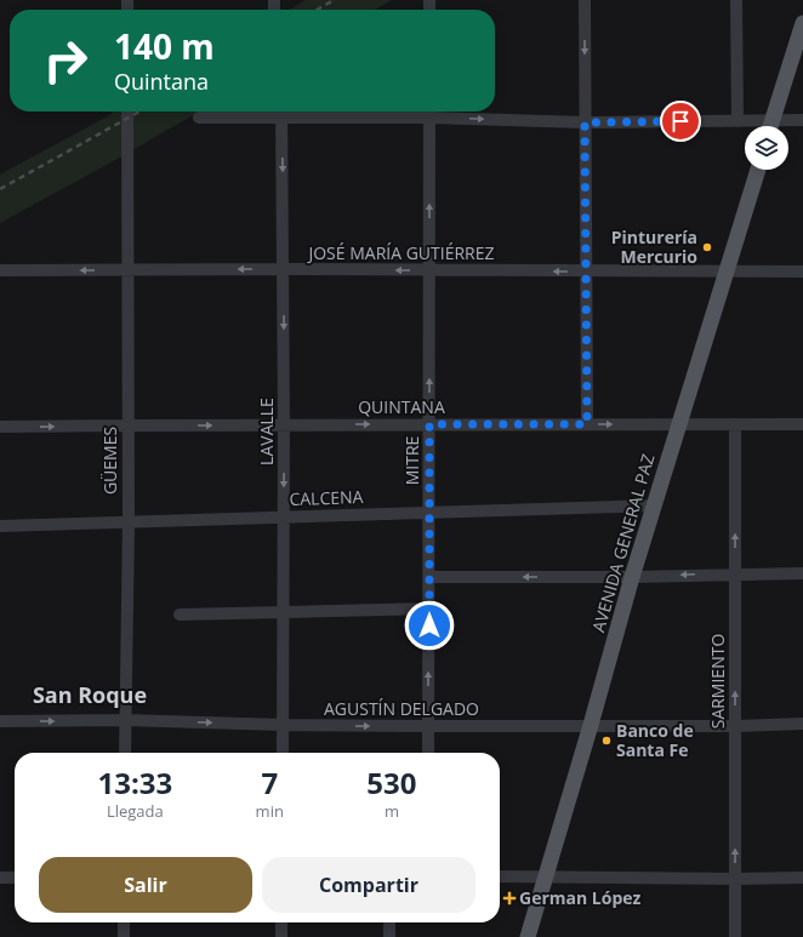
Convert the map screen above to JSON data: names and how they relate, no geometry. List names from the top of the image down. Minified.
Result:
{"streets":{"main road":["AVENIDA GENERAL PAZ"],"street":["JOSÉ MARÍA GUTIÉRREZ","QUINTANA","LAVALLE","GÜEMES","MITRE","CALCENA","SARMIENTO","AGUSTÍN DELGADO"]},"crossings":[["JOSÉ MARÍA GUTIÉRREZ","LAVALLE"],["JOSÉ MARÍA GUTIÉRREZ","GÜEMES"],["JOSÉ MARÍA GUTIÉRREZ","MITRE"],["JOSÉ MARÍA GUTIÉRREZ","AVENIDA GENERAL PAZ"],["QUINTANA","LAVALLE"],["QUINTANA","GÜEMES"],["QUINTANA","MITRE"],["QUINTANA","AVENIDA GENERAL PAZ"],["QUINTANA","SARMIENTO"],["LAVALLE","CALCENA"],["LAVALLE","AGUSTÍN DELGADO"],["GÜEMES","CALCENA"],["GÜEMES","AGUSTÍN DELGADO"],["MITRE","CALCENA"],["MITRE","AGUSTÍN DELGADO"],["CALCENA","AVENIDA GENERAL PAZ"],["AVENIDA GENERAL PAZ","AGUSTÍN DELGADO"],["SARMIENTO","AGUSTÍN DELGADO"]],"one_way":["JOSÉ MARÍA GUTIÉRREZ","QUINTANA","LAVALLE","MITRE","SARMIENTO","AGUSTÍN DELGADO"],"districts":["San Roque"],"places":{"other":["Pinturería Mercurio","Banco de Santa Fe"],"health":["German López"]},"page":{"turn":["140 m","Quintana"],"eta":["13:33","Llegada","7","min","530","m"],"buttons":["Salir","Compartir"]}}
